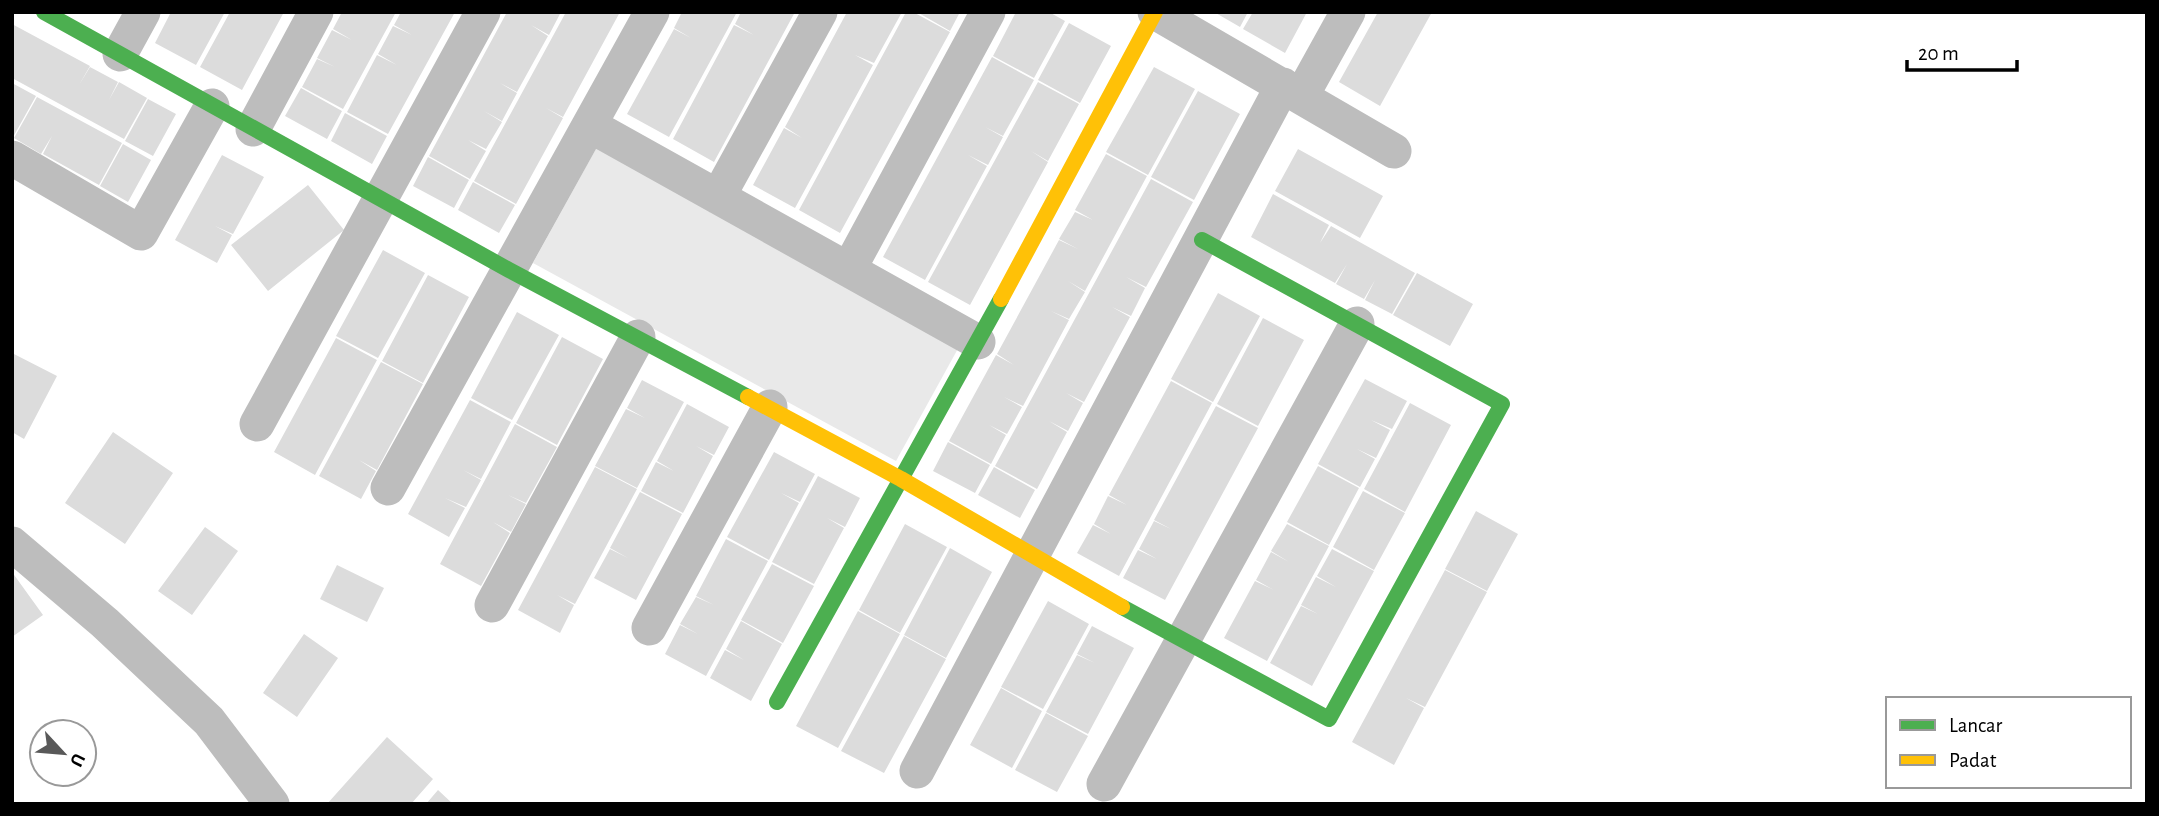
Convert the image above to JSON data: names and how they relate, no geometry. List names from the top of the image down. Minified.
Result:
{"legend":["Lancar","Padat"],"scale_bar":"20 m","north":"bottom right"}
